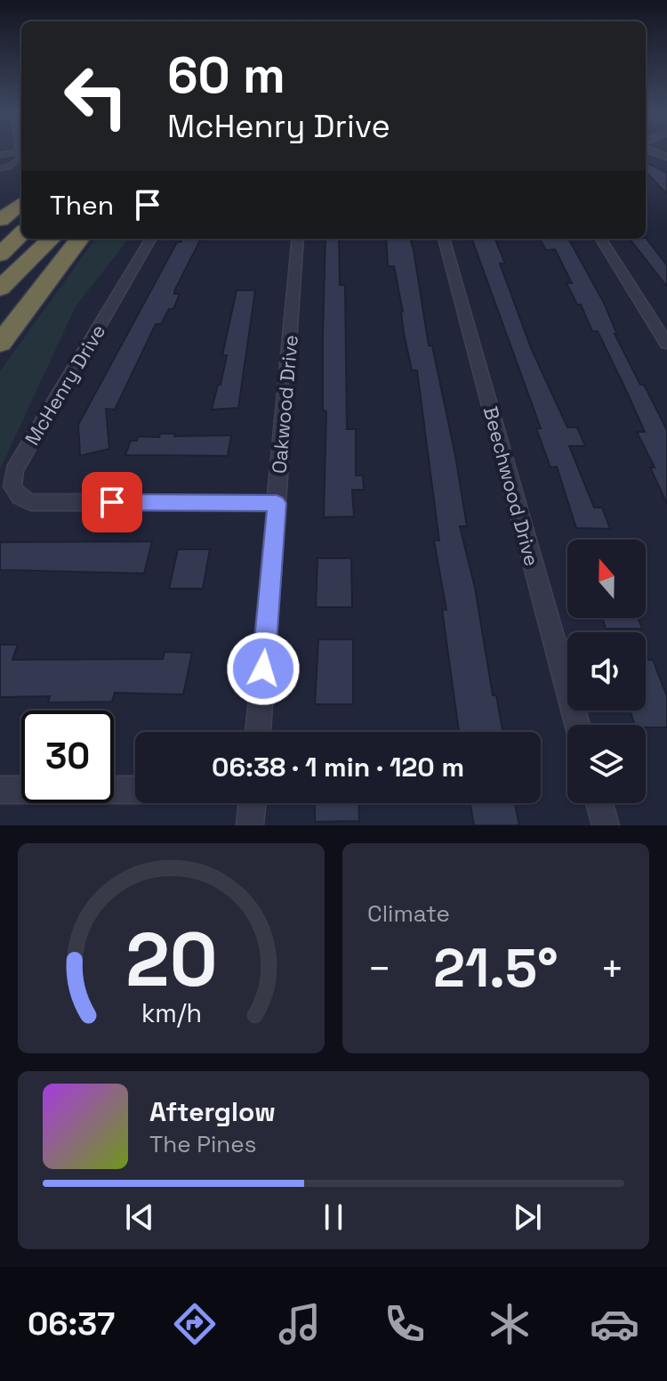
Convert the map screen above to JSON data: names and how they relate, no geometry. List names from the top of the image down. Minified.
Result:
{"streets":{"street":["McHenry Drive","Oakwood Drive","Beechwood Drive"]},"crossings":[["McHenry Drive","Oakwood Drive"]],"north":"top","page":{"turn":["60 m","McHenry Drive"],"then":"Then","limit":"30","trip":"06:38 · 1 min · 120 m","tile":"Climate","heat":["−","21.5°","+"],"song":["Afterglow","The Pines"],"tabs":"06:37","gauge":["20","km/h"]}}
